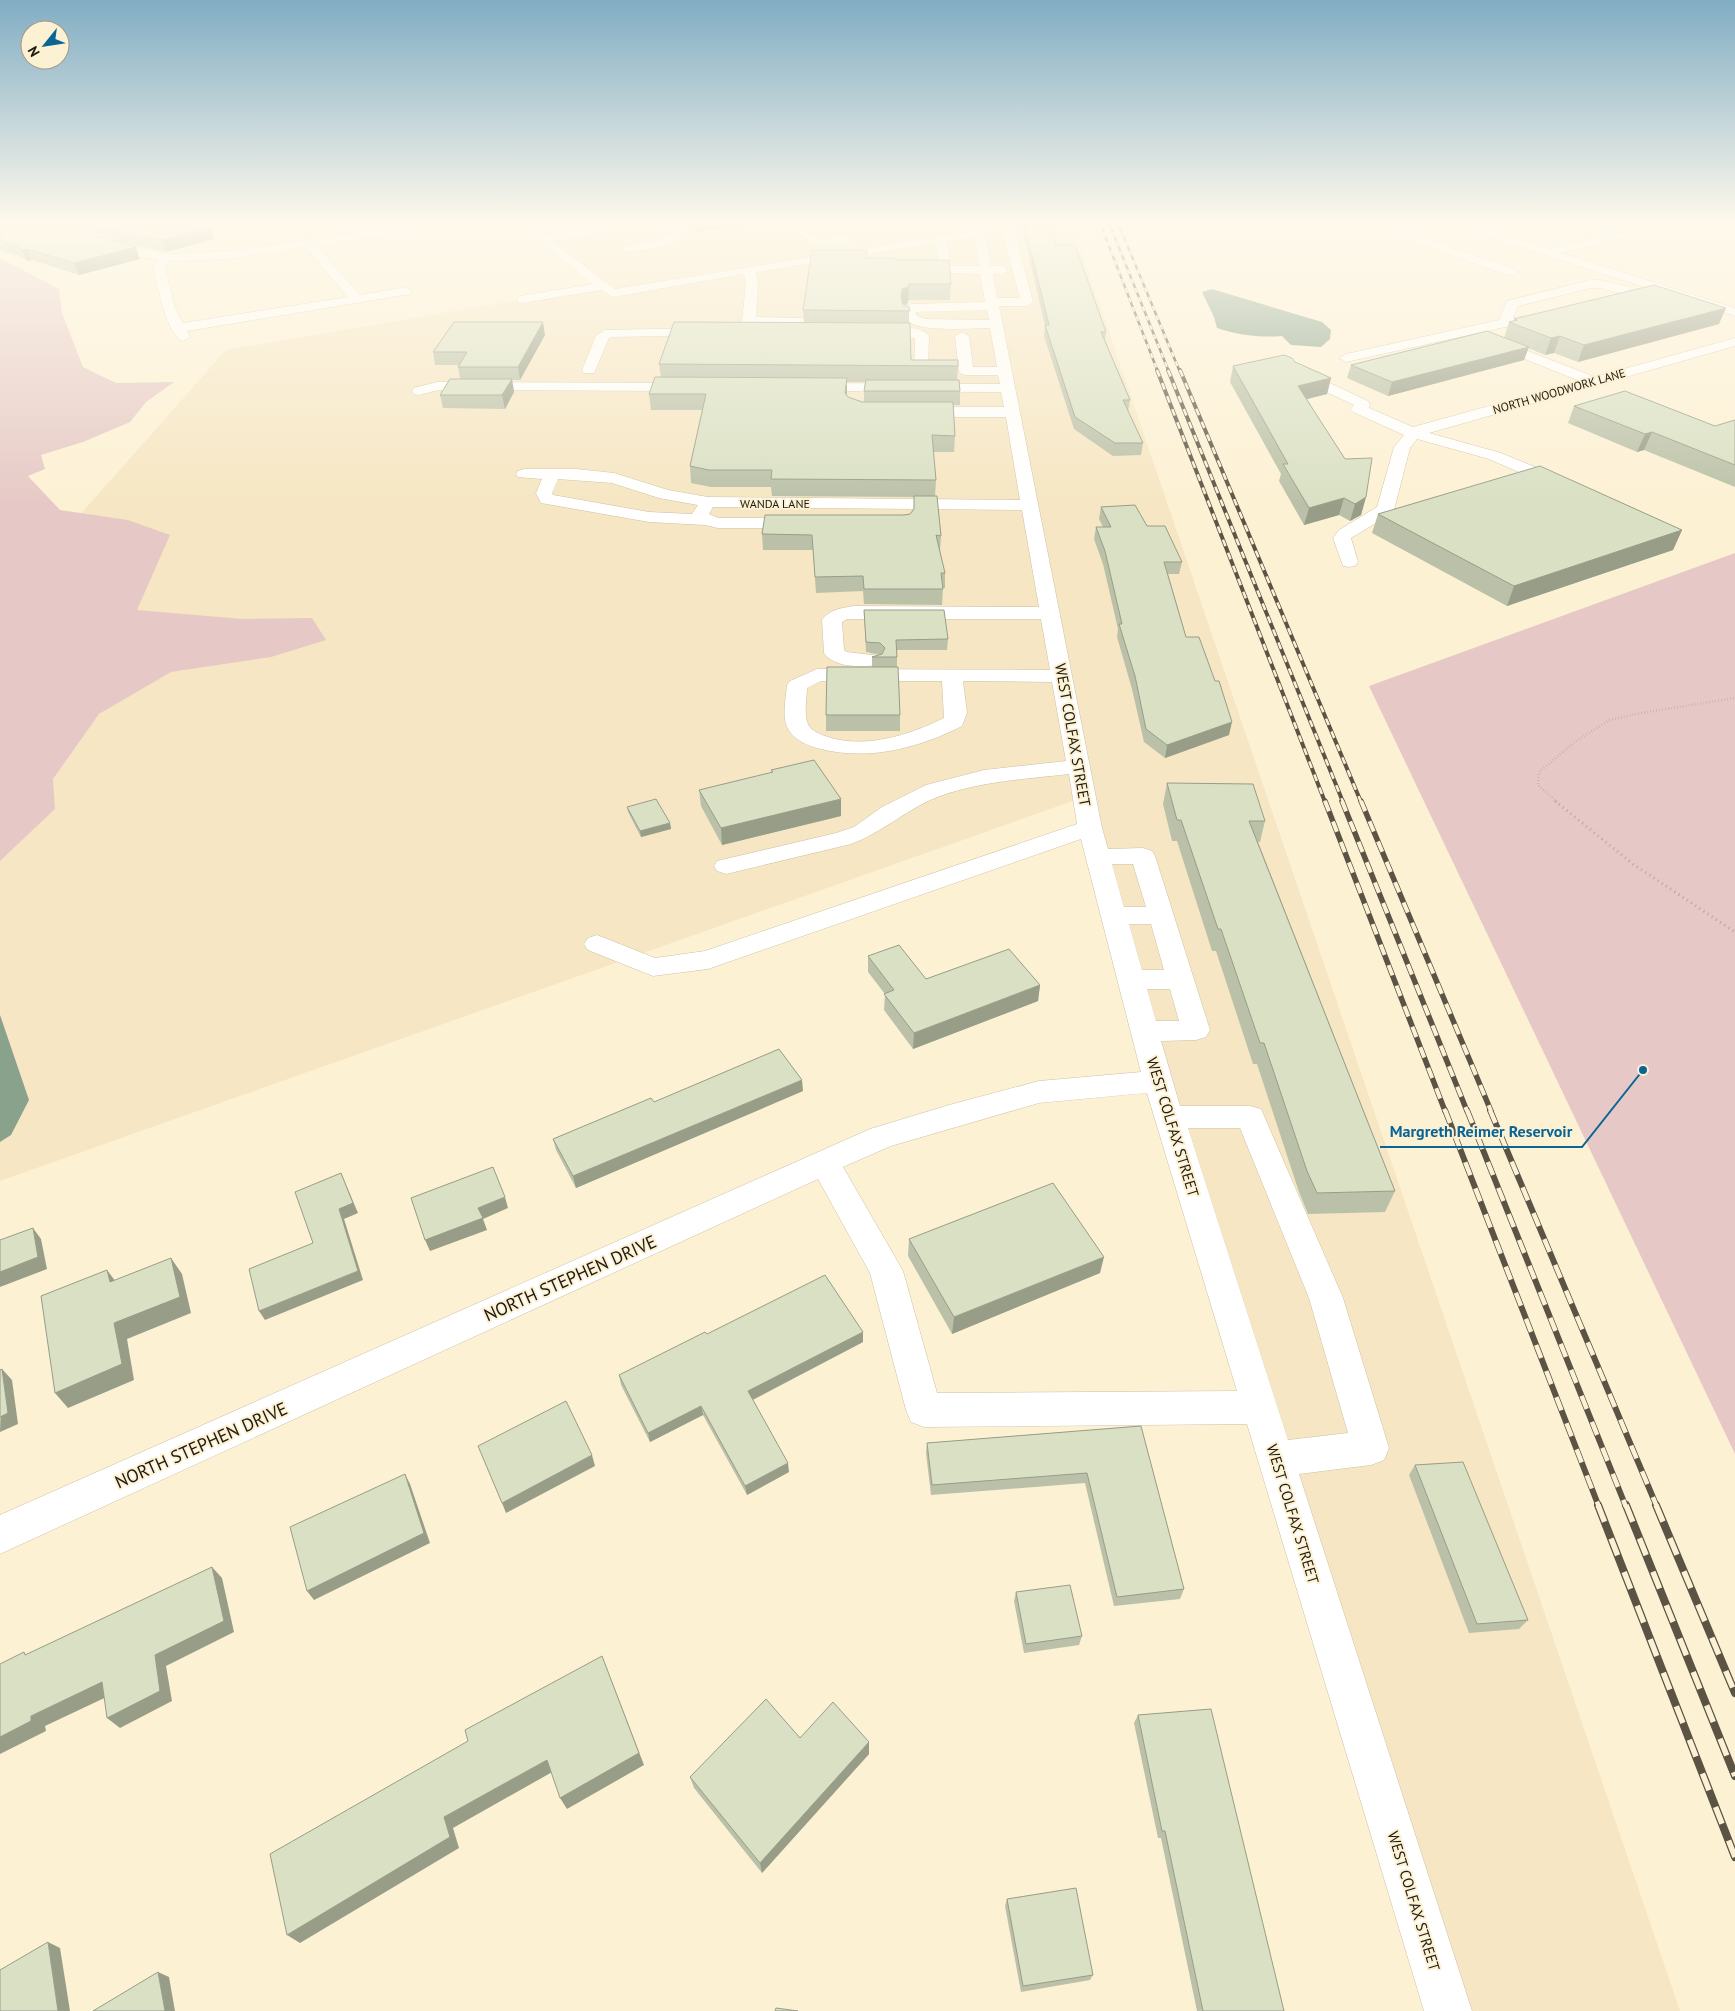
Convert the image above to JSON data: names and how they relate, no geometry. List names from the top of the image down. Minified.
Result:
{"streets":{"street":["NORTH WOODWORK LANE","WANDA LANE","WEST COLFAX STREET","NORTH STEPHEN DRIVE"]},"crossings":[["WANDA LANE","WEST COLFAX STREET"],["WEST COLFAX STREET","NORTH STEPHEN DRIVE"]],"places":["Margreth Reimer Reservoir"],"north":"bottom left"}
